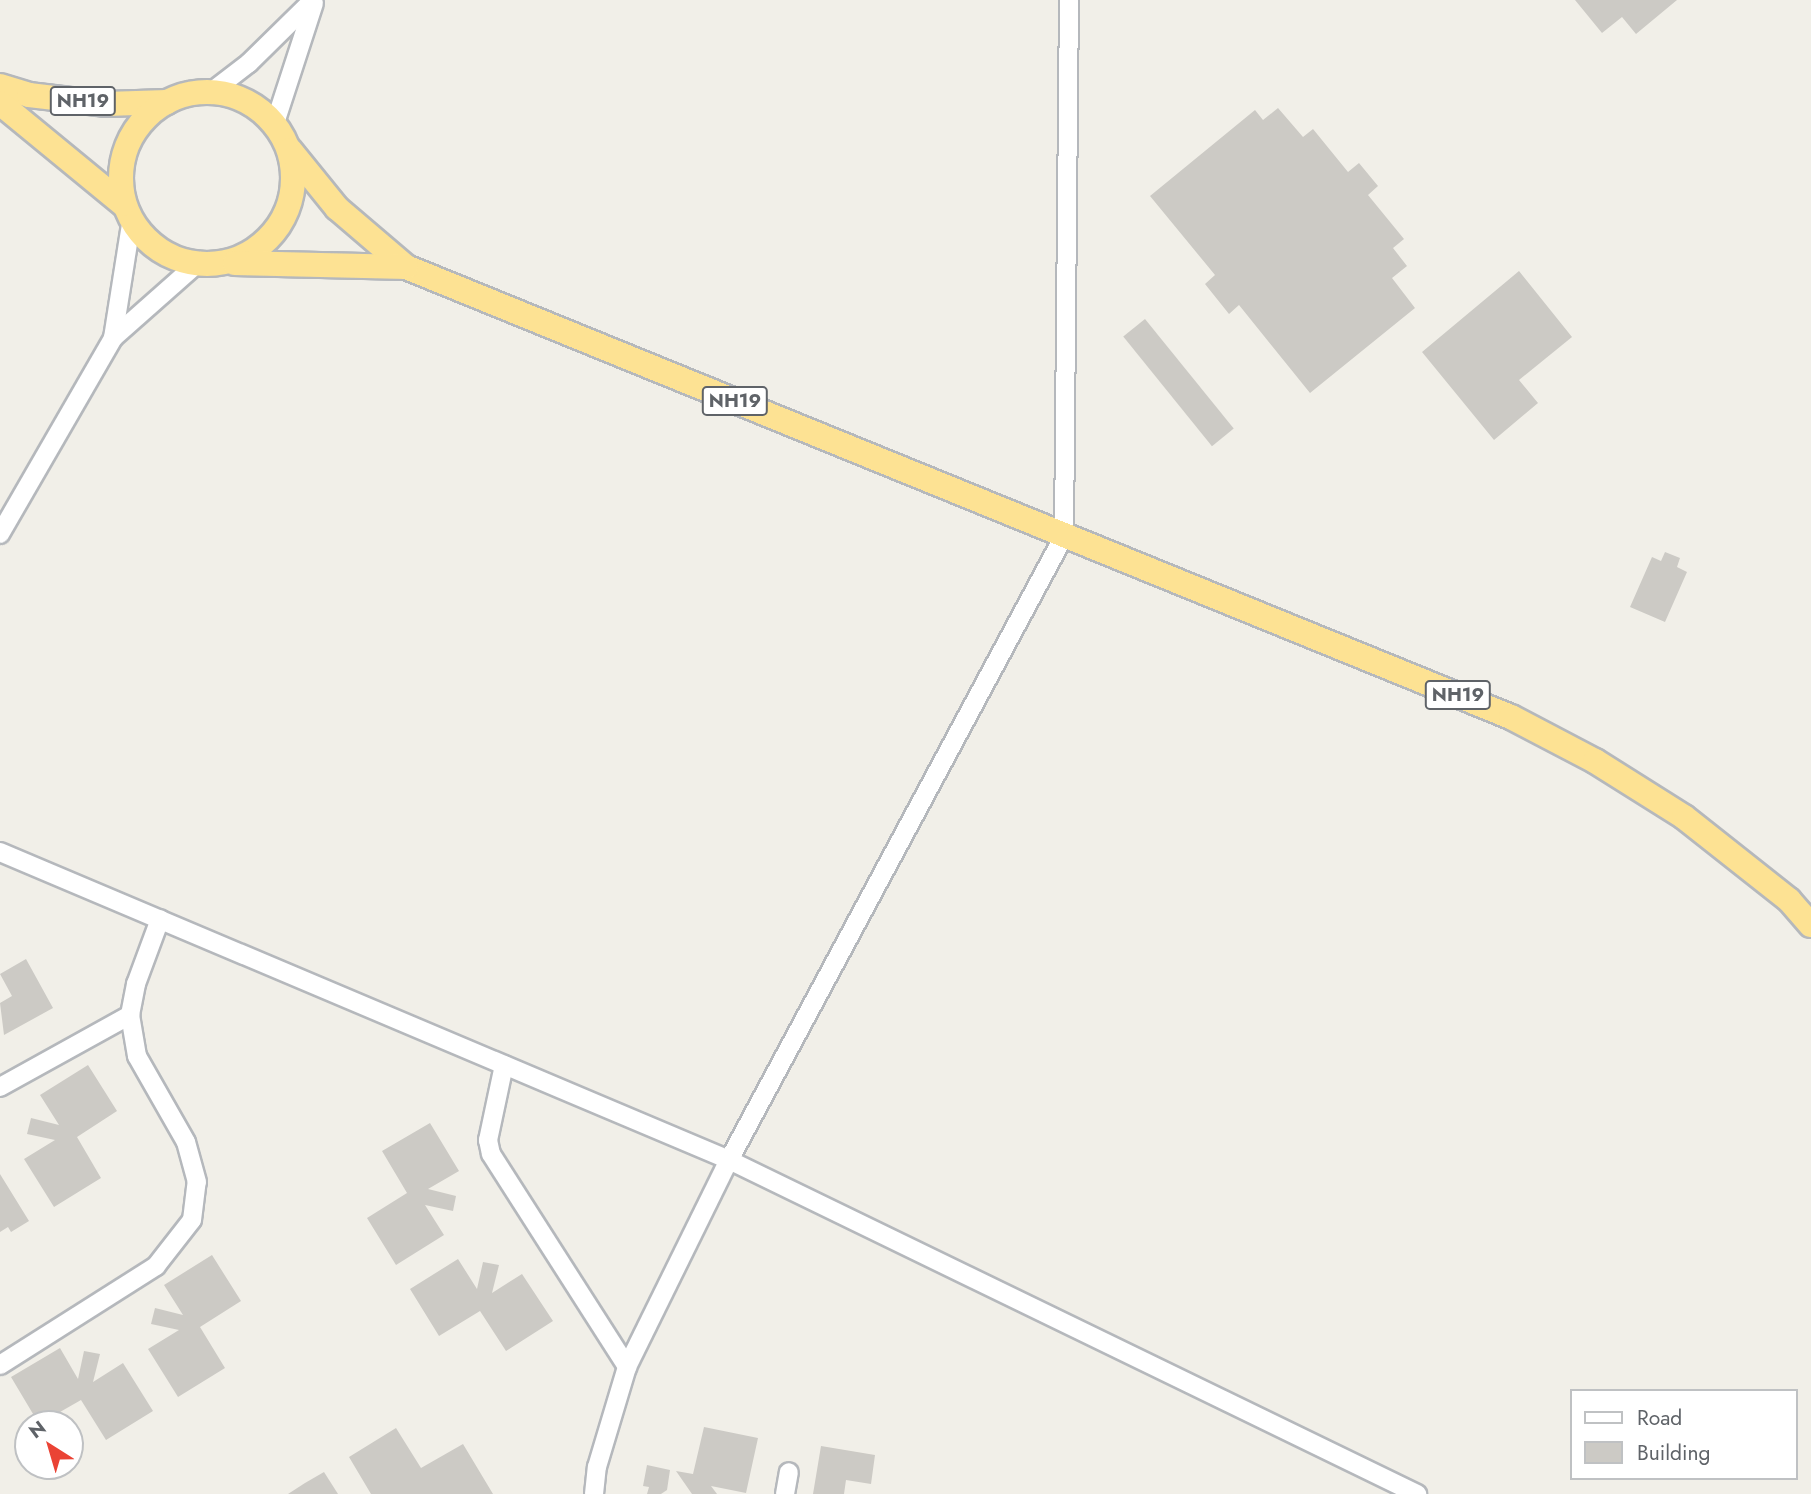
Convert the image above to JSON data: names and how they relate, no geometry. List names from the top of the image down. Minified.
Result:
{"streets":{"highway":["NH19"]},"legend":["Road","Building"],"north":"top left"}
